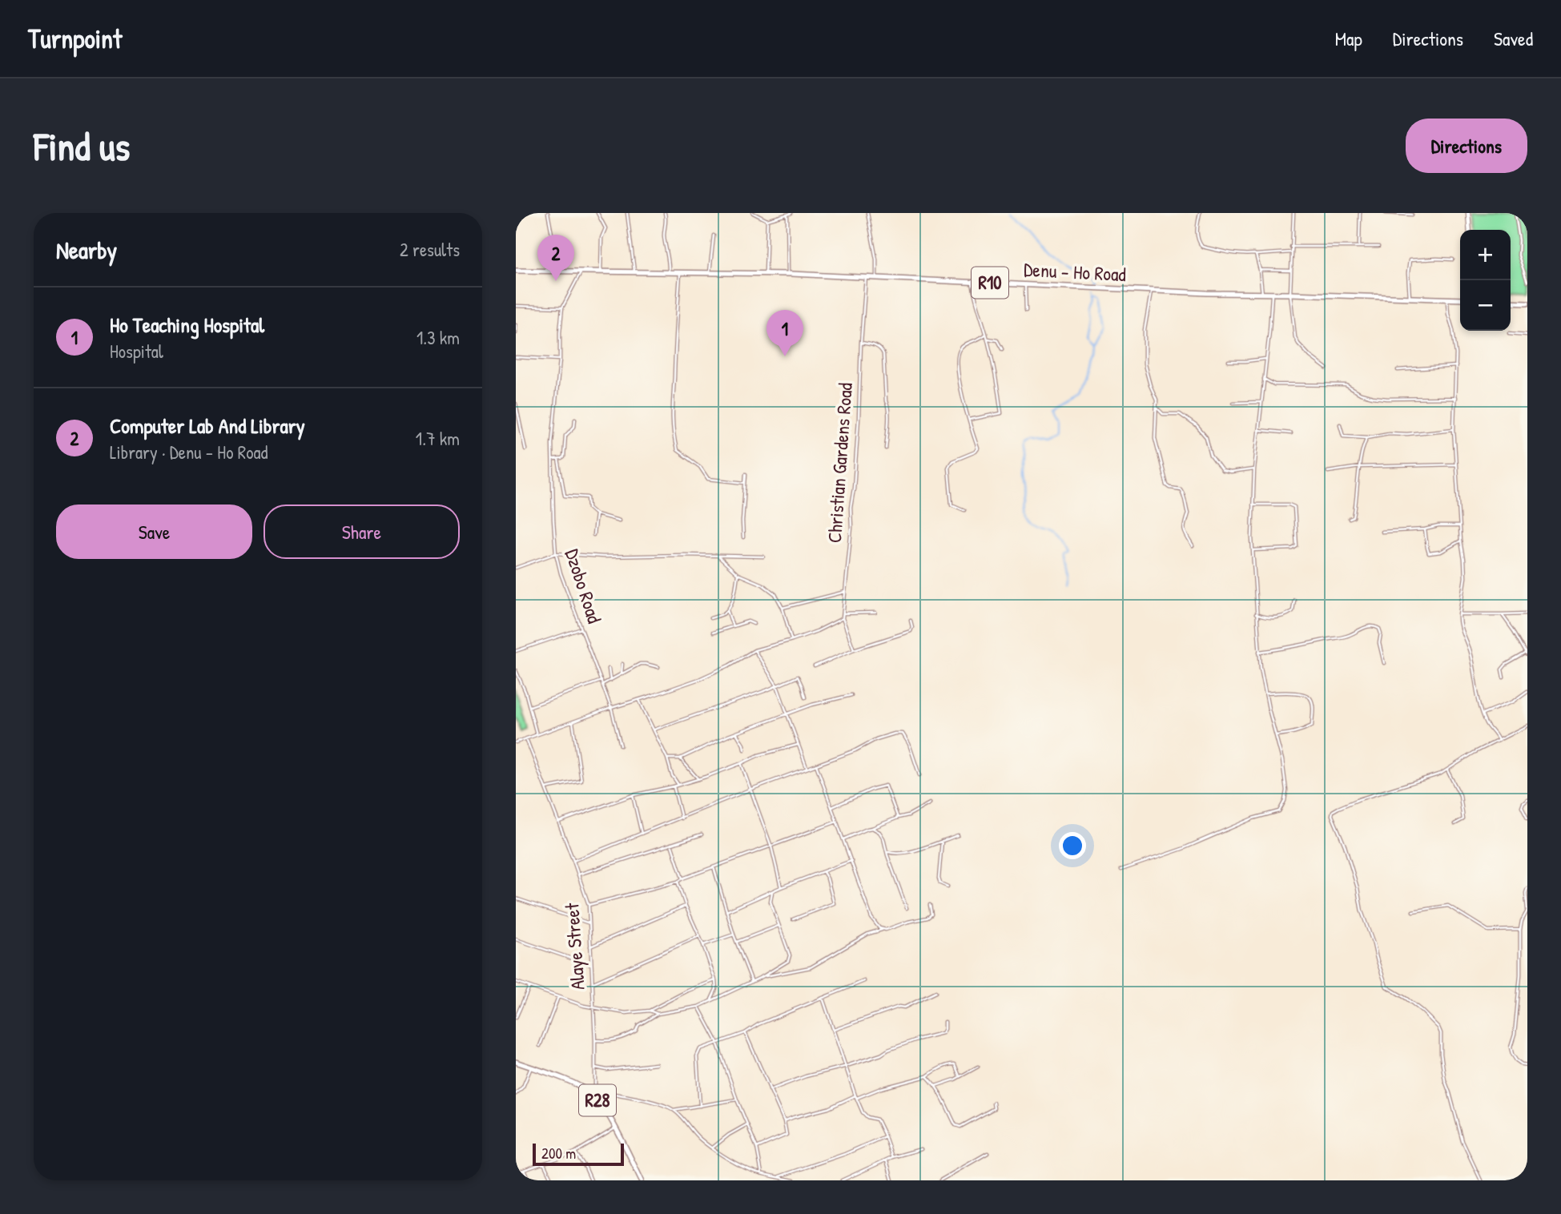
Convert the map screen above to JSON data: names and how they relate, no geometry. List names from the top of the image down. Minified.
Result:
{"streets":{"main road":["Denu - Ho Road","R10","R28"],"street":["Christian Gardens Road","Dzobo Road","Alaye Street"]},"crossings":[["Denu - Ho Road","Christian Gardens Road"],["Denu - Ho Road","Dzobo Road"],["Alaye Street","R28"]],"scale_bar":"200 m","page":{"header":"Turnpoint","nav":["Map","Directions","Saved"],"buttons":["Directions",["Save","Share"]],"title":"Find us","heading":["Nearby","2 results"],"map_buttons":["+","−"],"pins":["2","1"],"list":[{"mark":"1","name":"Ho Teaching Hospital","note":"Hospital","value":"1.3 km"},{"mark":"2","name":"Computer Lab And Library","note":"Library · Denu - Ho Road","value":"1.7 km"}],"scale":"200 m"}}
